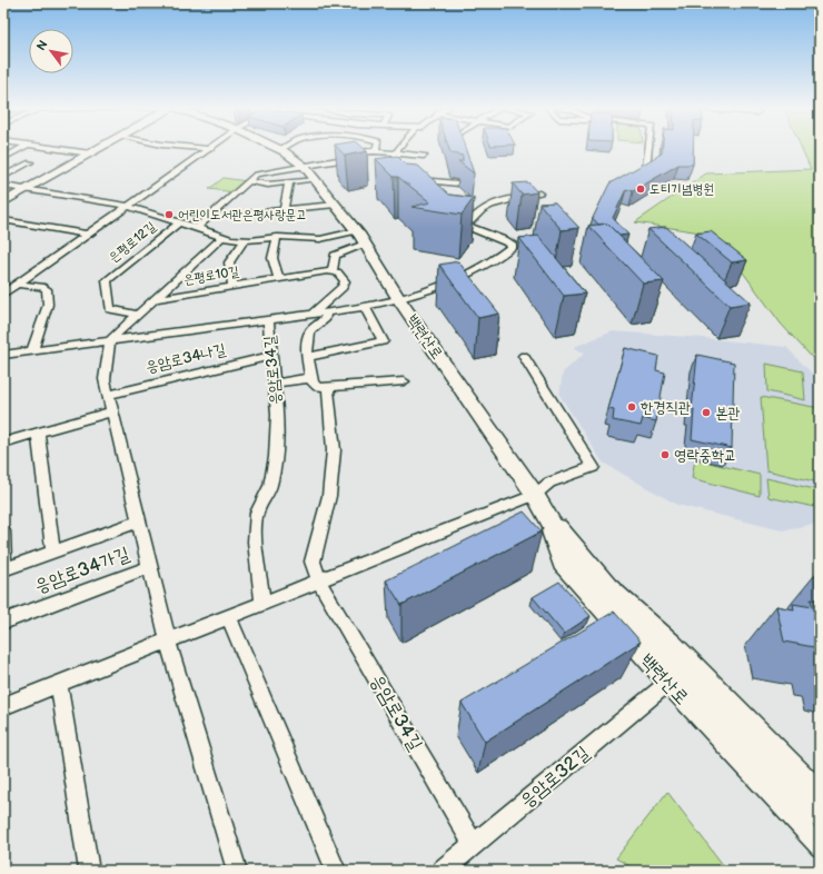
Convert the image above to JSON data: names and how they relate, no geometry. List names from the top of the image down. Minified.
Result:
{"streets":{"main road":["백련산로"],"street":["은평로12길","은평로10길","응암로34나길","응암로34길","응암로34가길","응암로32길"]},"crossings":[["은평로12길","백련산로"],["백련산로","응암로32길"],["응암로34나길","응암로34길"],["응암로34길","응암로32길"]],"places":["도티기념병원","어린이도서관은평사랑문고","한경직관","본관","영락중학교"],"north":"top left"}
